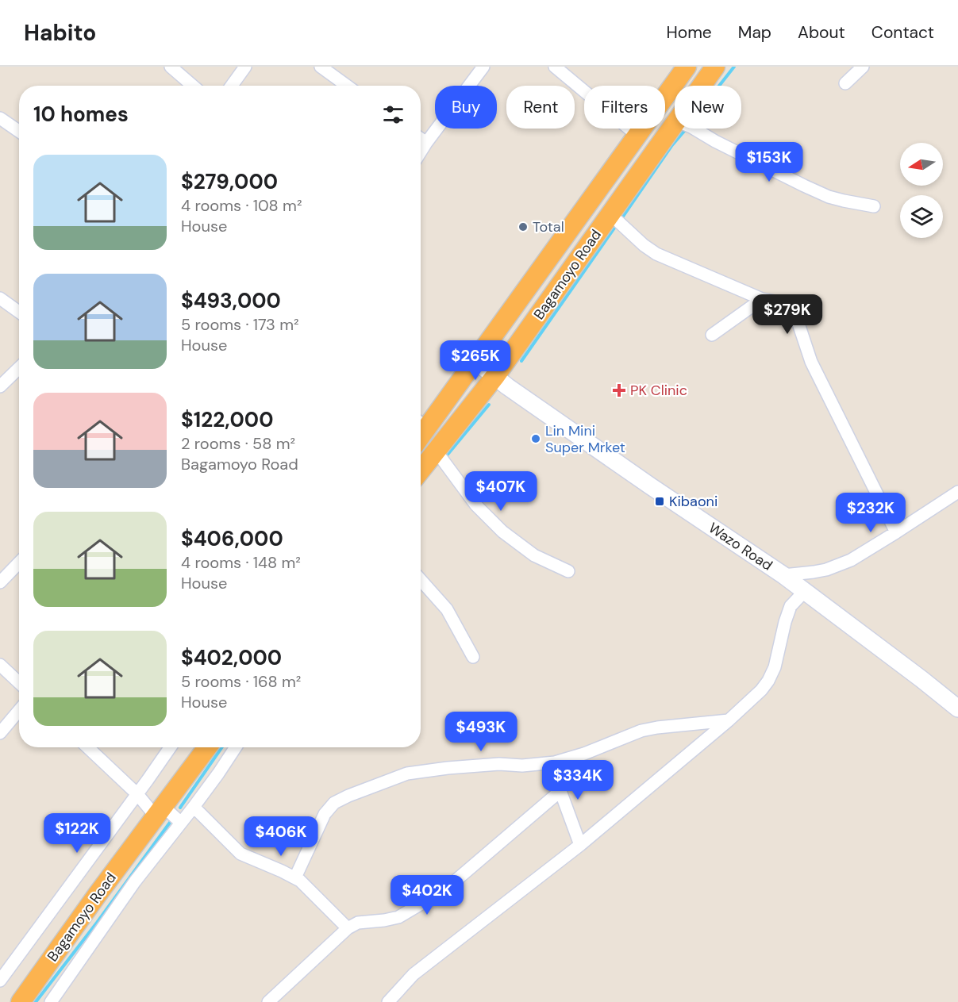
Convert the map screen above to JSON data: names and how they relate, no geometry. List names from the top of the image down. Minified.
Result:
{"streets":{"highway":["Bagamoyo Road"],"main road":["Wazo Road"]},"crossings":[["Bagamoyo Road","Wazo Road"]],"places":{"other":["Total","Lin Mini Super Mrket"],"health":["PK Clinic"],"transit":["Kibaoni"]},"north":"left","page":{"header":"Habito","nav":["Home","Map","About","Contact"],"chip":["Buy","Rent","Filters","New"],"heading":"10 homes","price":["$153K","$279K","$265K","$407K","$232K","$493K","$334K","$122K","$406K","$402K"],"list":[{"name":"$279,000","note":"4 rooms · 108 m² · House"},{"name":"$493,000","note":"5 rooms · 173 m² · House"},{"name":"$122,000","note":"2 rooms · 58 m² · Bagamoyo Road"},{"name":"$406,000","note":"4 rooms · 148 m² · House"},{"name":"$402,000","note":"5 rooms · 168 m² · House"}]}}
